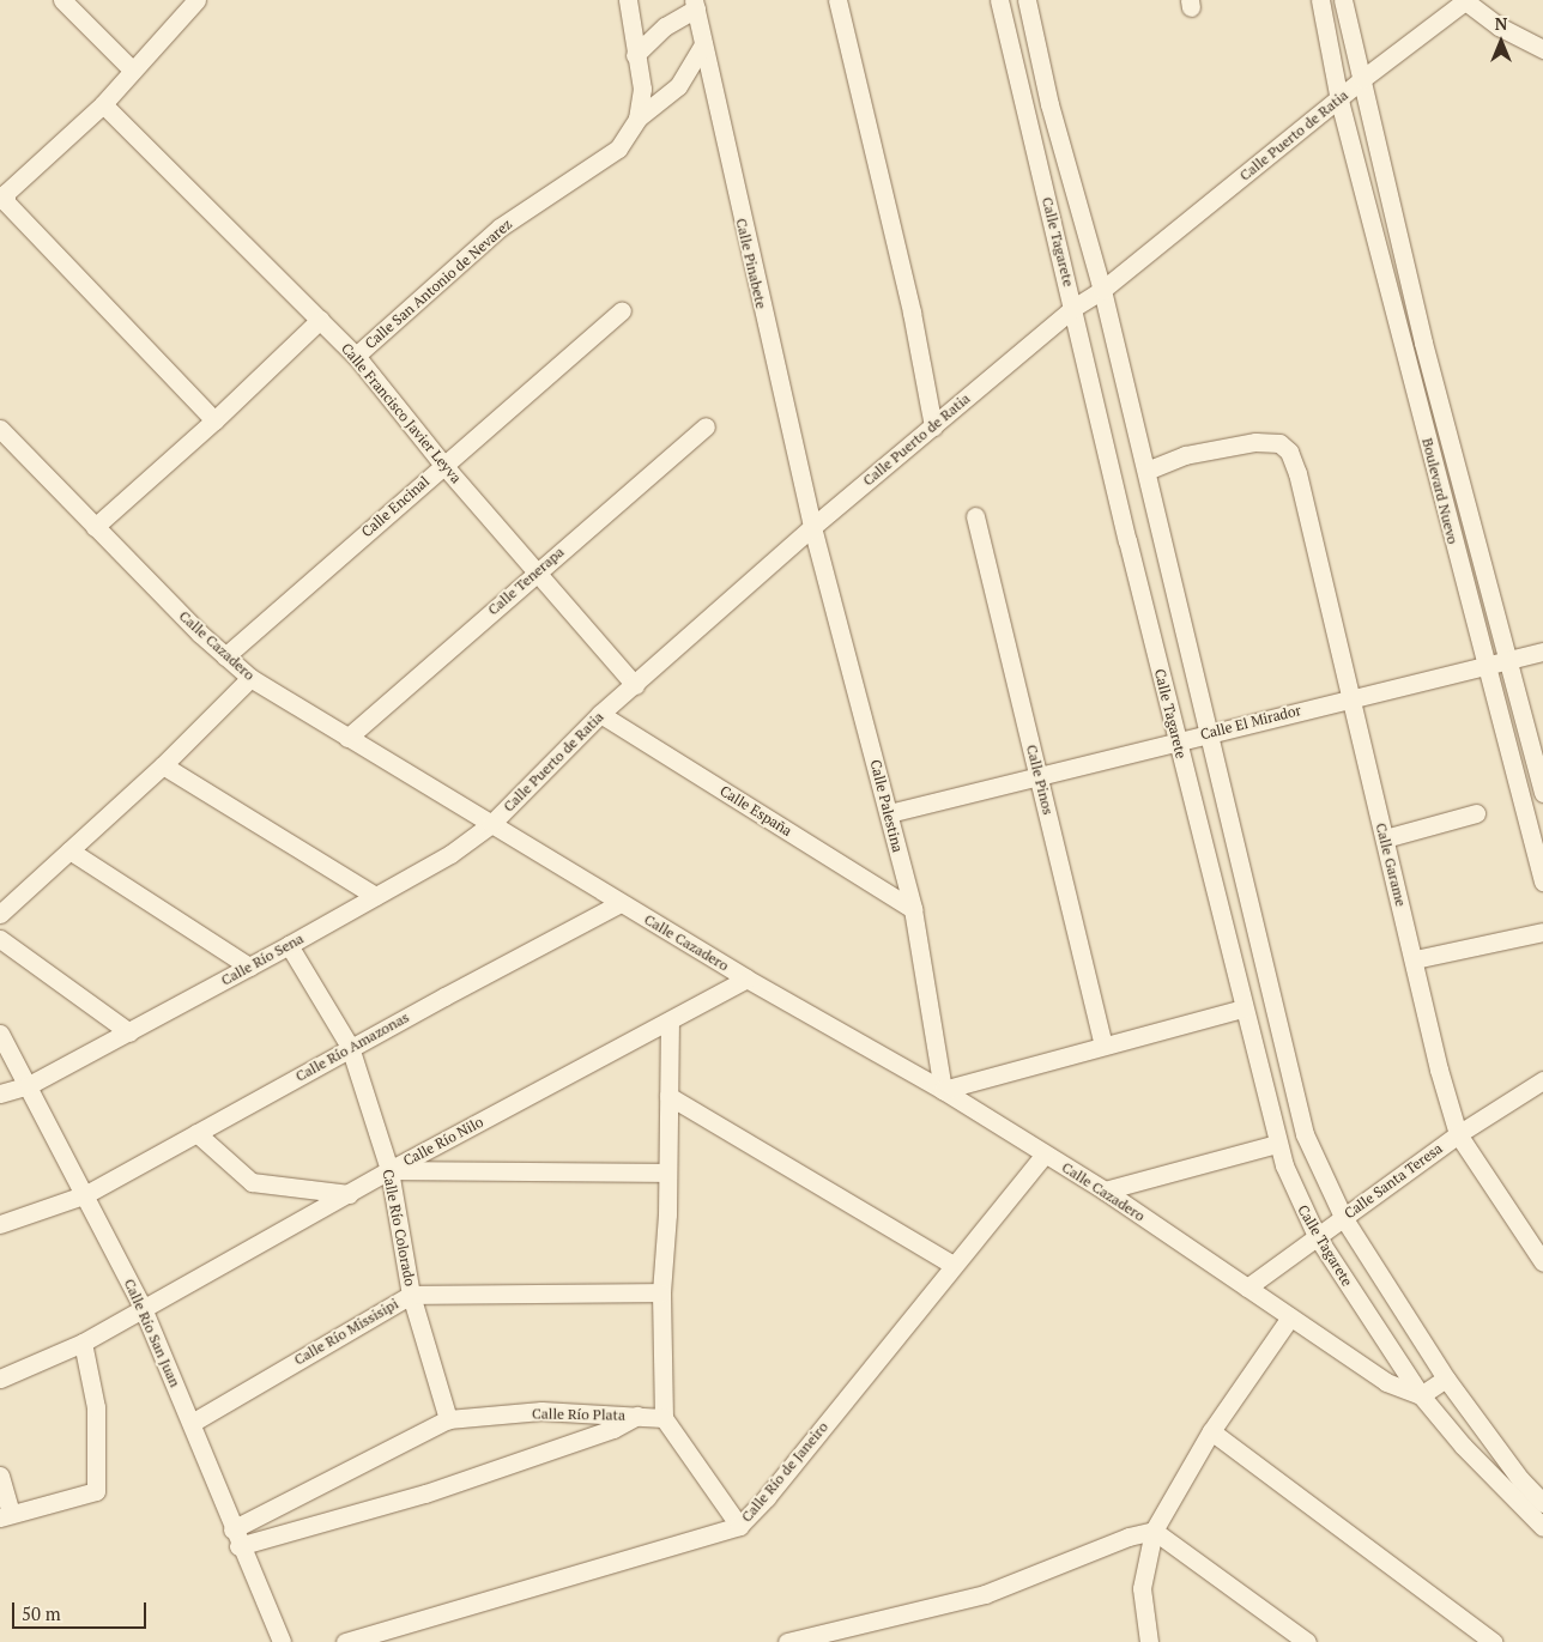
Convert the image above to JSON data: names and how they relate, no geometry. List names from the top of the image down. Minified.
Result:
{"streets":{"street":["Calle Puerto de Ratia","Calle Tagarete","Calle Pinabete","Calle San Antonio de Nevarez","Calle Francisco Javier Leyva","Boulevard Nuevo","Calle Encinal","Calle Tenerapa","Calle Cazadero","Calle El Mirador","Calle Pinos","Calle Palestina","Calle España","Calle Garame","Calle Río Sena","Calle Río Amazonas","Calle Río Nilo","Calle Santa Teresa","Calle Río Colorado","Calle Río Missisipi","Calle Río San Juan","Calle Río Plata","Calle Río de Janeiro"]},"crossings":[["Calle Puerto de Ratia","Calle Tagarete"],["Calle Puerto de Ratia","Calle Pinabete"],["Calle Puerto de Ratia","Calle Francisco Javier Leyva"],["Calle Puerto de Ratia","Boulevard Nuevo"],["Calle Puerto de Ratia","Calle Cazadero"],["Calle Puerto de Ratia","Calle Palestina"],["Calle Puerto de Ratia","Calle España"],["Calle Puerto de Ratia","Calle Río Sena"],["Calle Tagarete","Calle Cazadero"],["Calle Tagarete","Calle El Mirador"],["Calle Tagarete","Calle Garame"],["Calle Tagarete","Calle Santa Teresa"],["Calle Pinabete","Calle San Antonio de Nevarez"],["Calle Pinabete","Calle Palestina"],["Calle San Antonio de Nevarez","Calle Francisco Javier Leyva"],["Calle Francisco Javier Leyva","Calle Encinal"],["Calle Francisco Javier Leyva","Calle Tenerapa"],["Boulevard Nuevo","Calle El Mirador"],["Calle Encinal","Calle Cazadero"],["Calle Tenerapa","Calle Cazadero"],["Calle Cazadero","Calle Palestina"],["Calle Cazadero","Calle Río Sena"],["Calle Cazadero","Calle Río Amazonas"],["Calle Cazadero","Calle Río Nilo"],["Calle Cazadero","Calle Santa Teresa"],["Calle Cazadero","Calle Río de Janeiro"],["Calle El Mirador","Calle Pinos"],["Calle El Mirador","Calle Palestina"],["Calle El Mirador","Calle Garame"],["Calle Palestina","Calle España"],["Calle Garame","Calle Santa Teresa"],["Calle Río Sena","Calle Río Colorado"],["Calle Río Sena","Calle Río San Juan"],["Calle Río Amazonas","Calle Río Colorado"],["Calle Río Amazonas","Calle Río San Juan"],["Calle Río Nilo","Calle Río Colorado"],["Calle Río Nilo","Calle Río San Juan"],["Calle Río Colorado","Calle Río Missisipi"],["Calle Río Colorado","Calle Río Plata"],["Calle Río Missisipi","Calle Río San Juan"],["Calle Río San Juan","Calle Río Plata"]],"scale_bar":"50 m","north":"top"}
